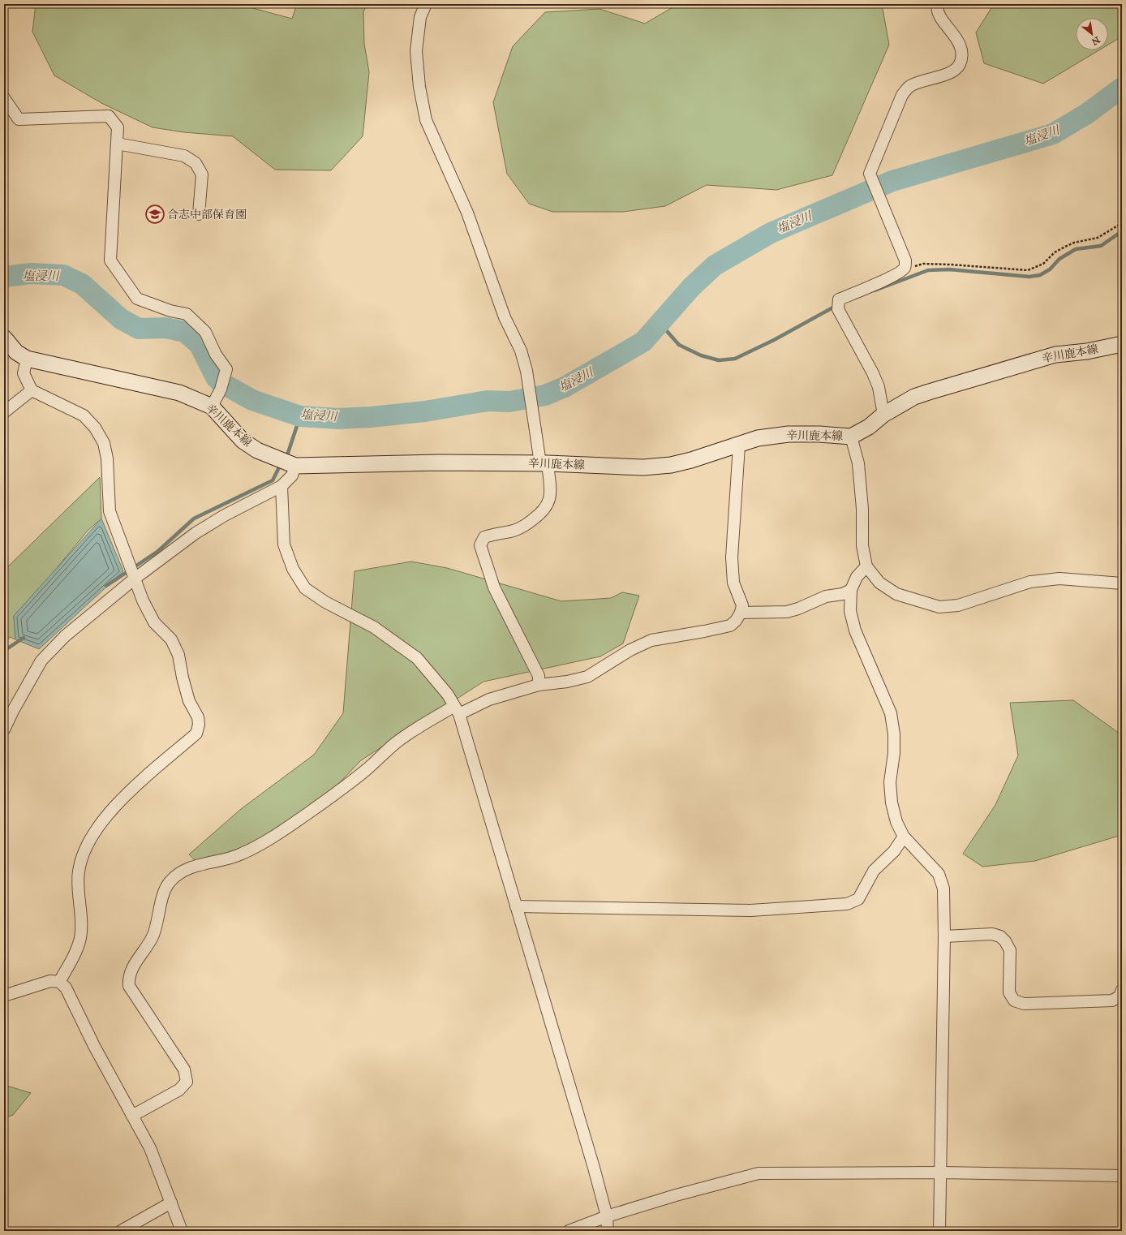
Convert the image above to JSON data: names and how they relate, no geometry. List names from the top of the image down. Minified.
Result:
{"streets":{"main road":["辛川鹿本線"]},"water":["塩浸川"],"places":{"school or university":["合志中部保育園"]},"north":"bottom right"}
